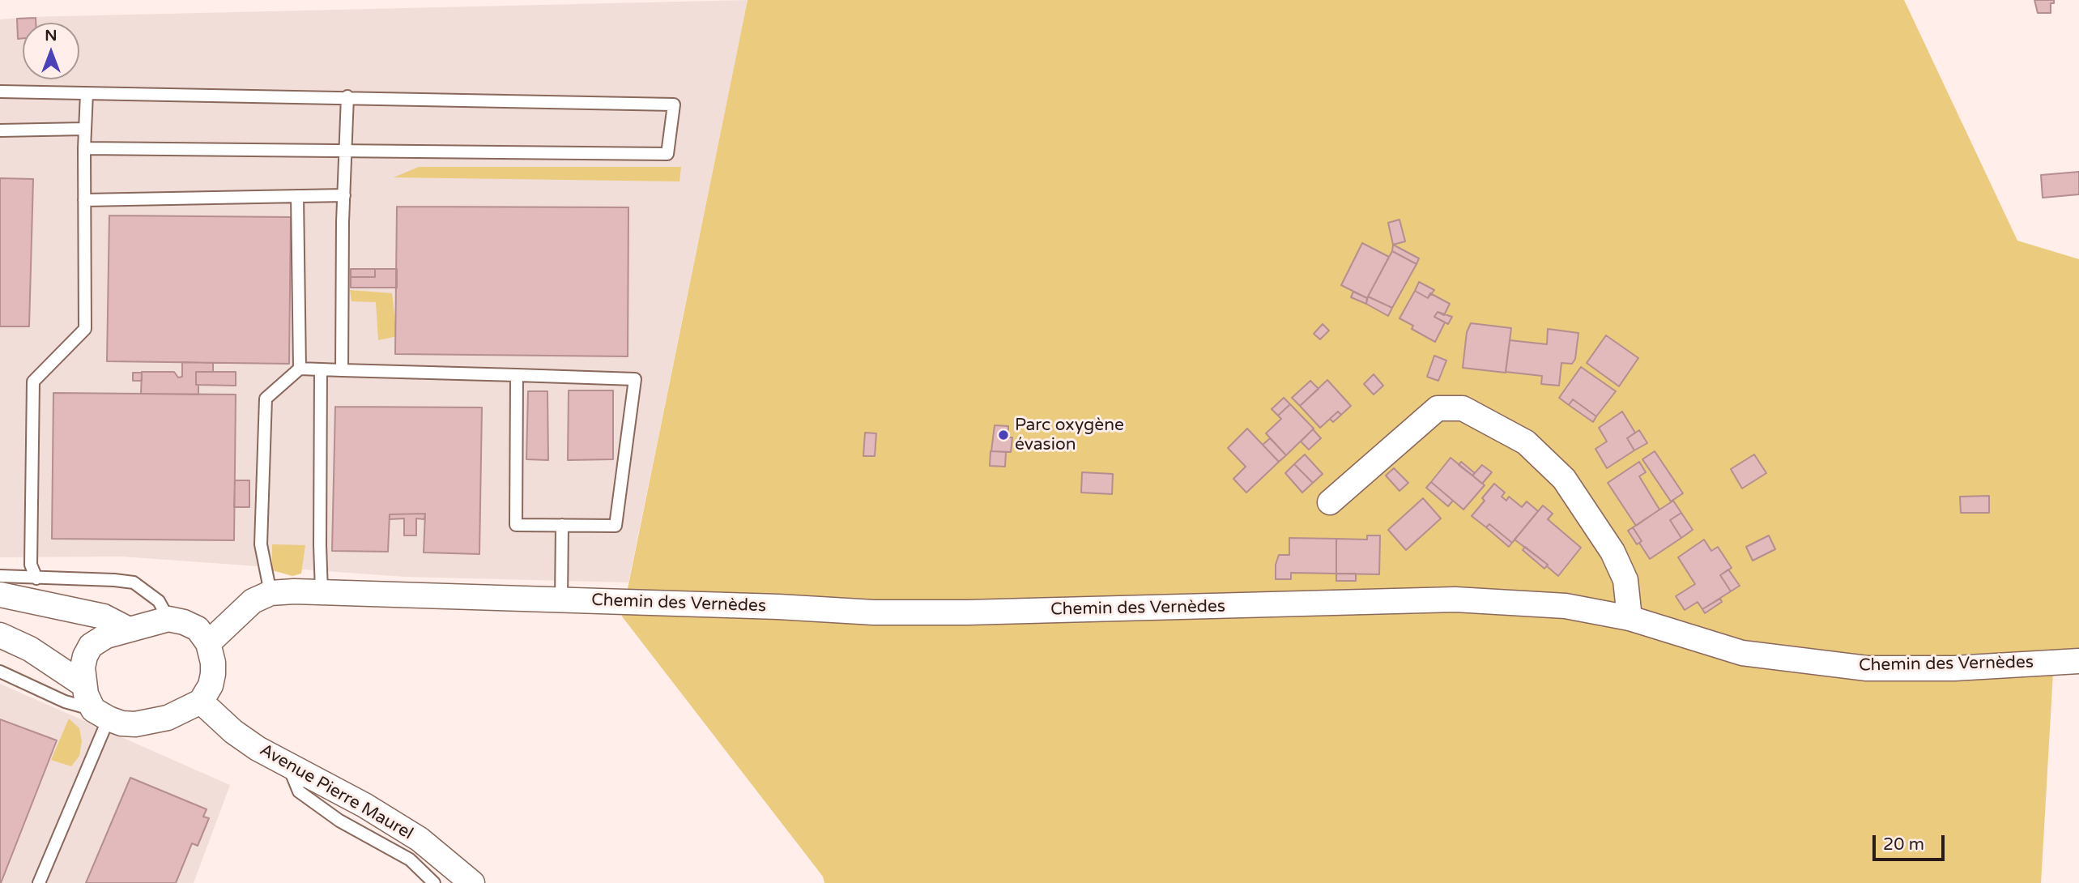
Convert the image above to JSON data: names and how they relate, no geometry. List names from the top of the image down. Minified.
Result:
{"streets":{"street":["Chemin des Vernèdes","Avenue Pierre Maurel"]},"crossings":[["Chemin des Vernèdes","Avenue Pierre Maurel"]],"places":["Parc oxygène évasion"],"scale_bar":"20 m","north":"top"}
